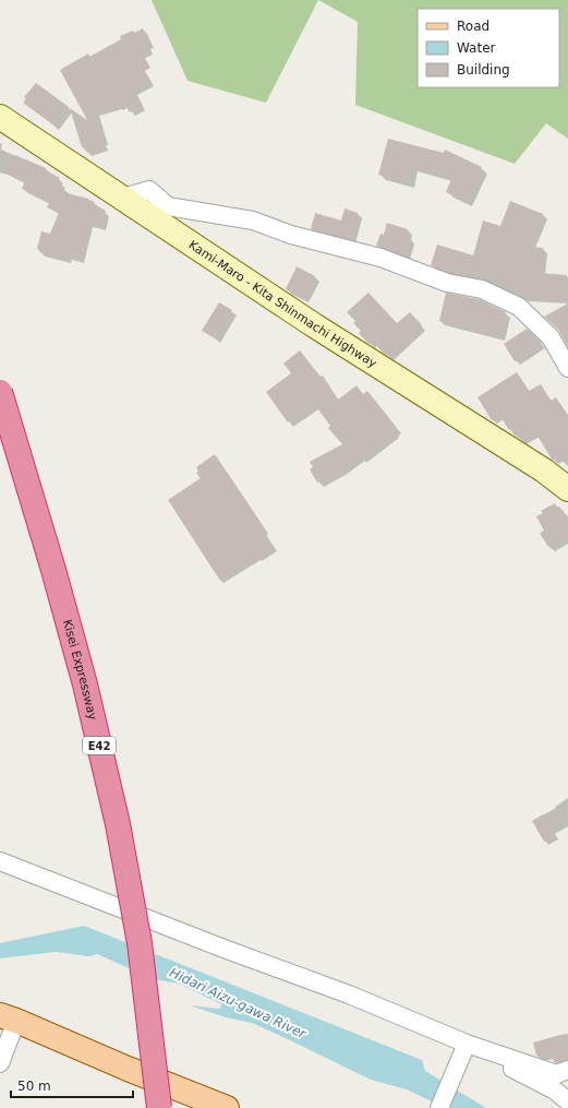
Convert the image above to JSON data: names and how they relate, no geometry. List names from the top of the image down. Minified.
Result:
{"streets":{"highway":["Kisei Expressway","E42"],"main road":["Kami-Maro - Kita Shinmachi Highway"]},"water":["Hidari Aizu-gawa River"],"legend":["Road","Water","Building"],"scale_bar":"50 m"}
